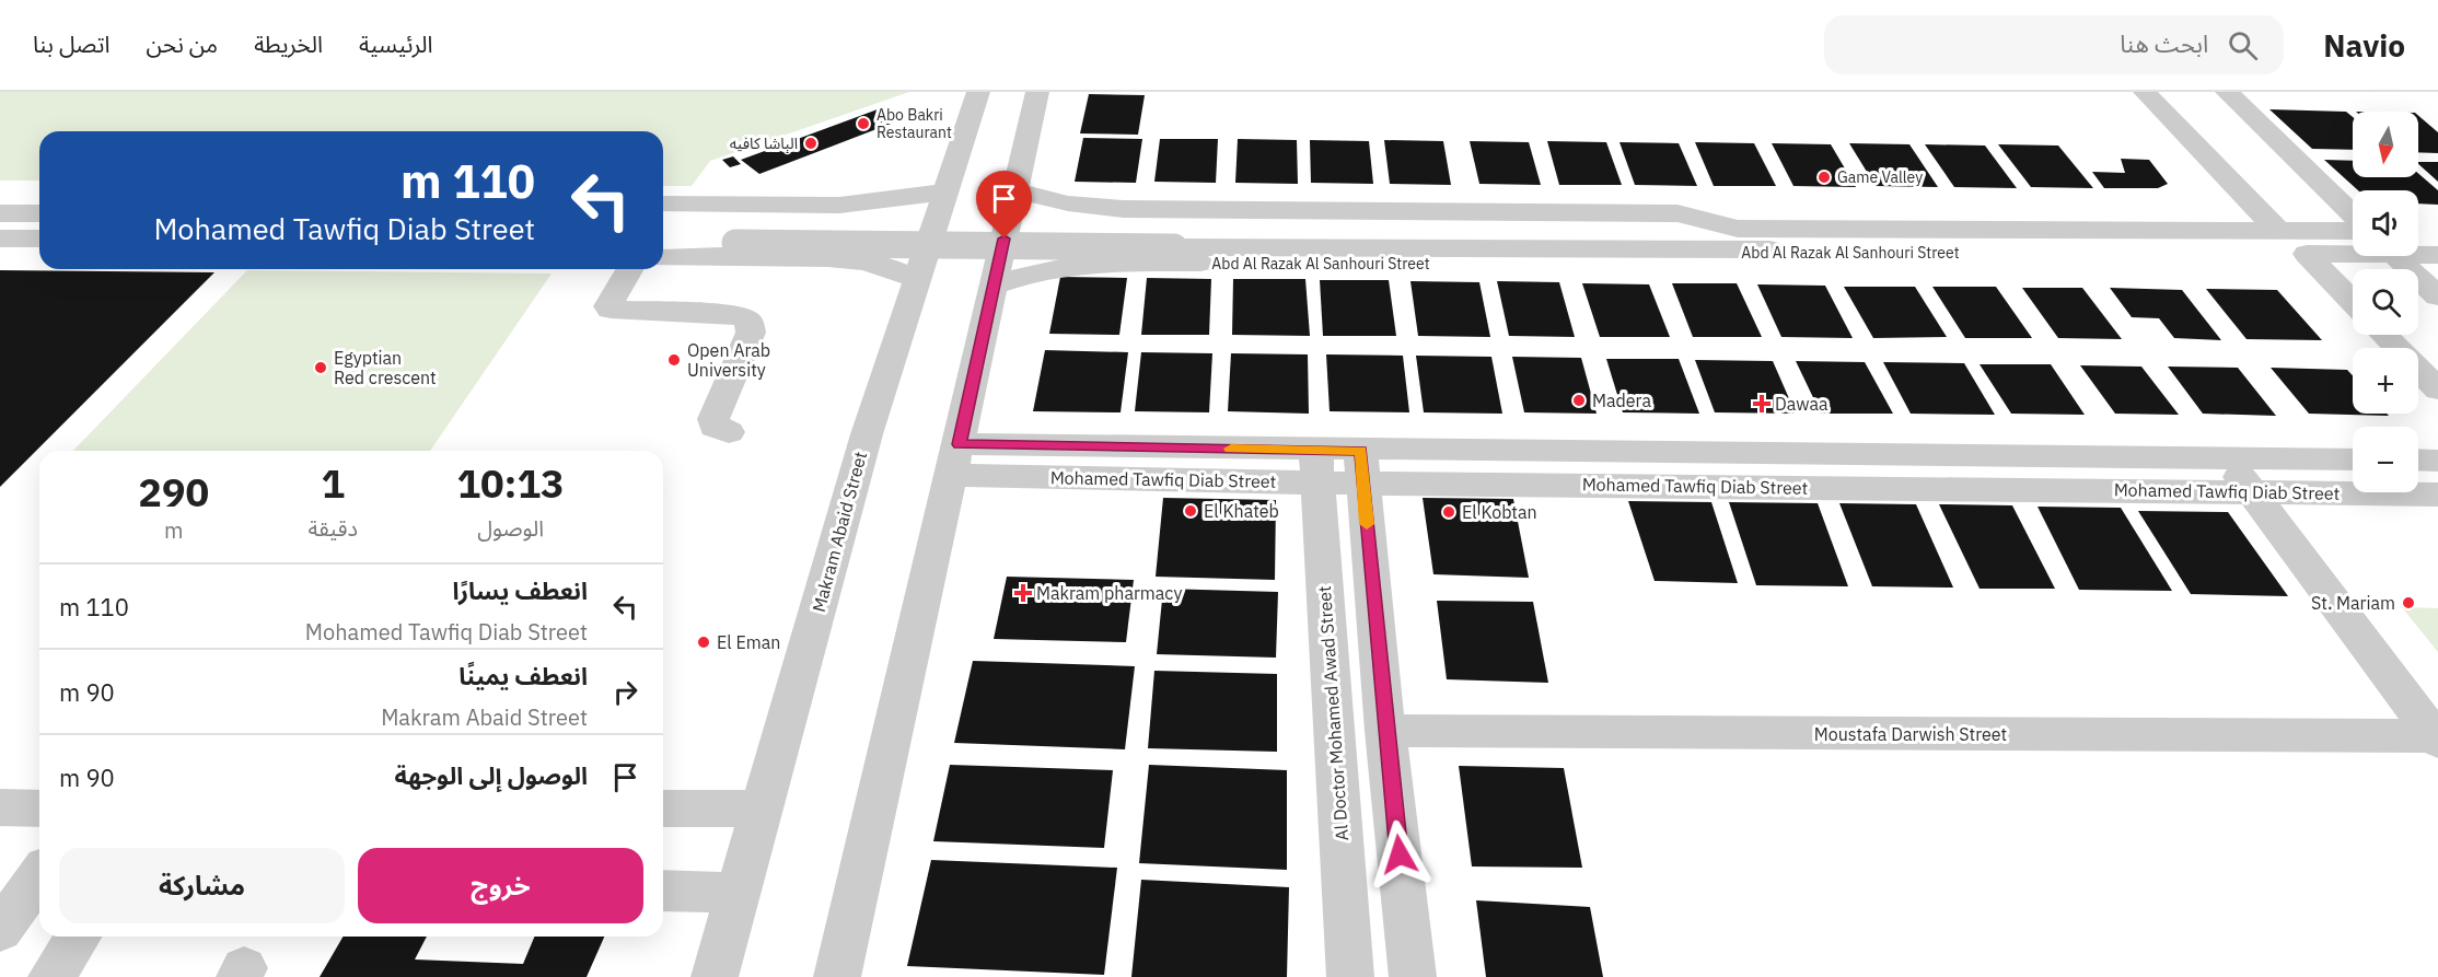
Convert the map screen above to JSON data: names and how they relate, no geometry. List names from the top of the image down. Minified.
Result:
{"streets":{"street":["Abd Al Razak Al Sanhouri Street","Mohamed Tawfiq Diab Street","Makram Abaid Street","Al Doctor Mohamed Awad Street","Moustafa Darwish Street"]},"crossings":[["Mohamed Tawfiq Diab Street","Al Doctor Mohamed Awad Street"]],"places":{"other":["Abo Bakri Restaurant","الباشا كافيه","Game Valley","Open Arab University","Egyptian Red crescent","Madera","El Khateb","El Kobtan","St. Mariam","El Eman"],"health":["Dawaa","Makram pharmacy"]},"north":"bottom","page":{"header":"Navio","search":"ابحث هنا","nav":["الرئيسية","الخريطة","من نحن","اتصل بنا"],"map_buttons":["+","−"],"turn":["110 m","Mohamed Tawfiq Diab Street"],"eta":["10:13","الوصول","1","دقيقة","290","m"],"list":[{"name":"انعطف يسارًا","note":"Mohamed Tawfiq Diab Street","value":"110 m"},{"name":"انعطف يمينًا","note":"Makram Abaid Street","value":"90 m"},{"name":"الوصول إلى الوجهة","value":"90 m"}],"buttons":["خروج","مشاركة"]}}
